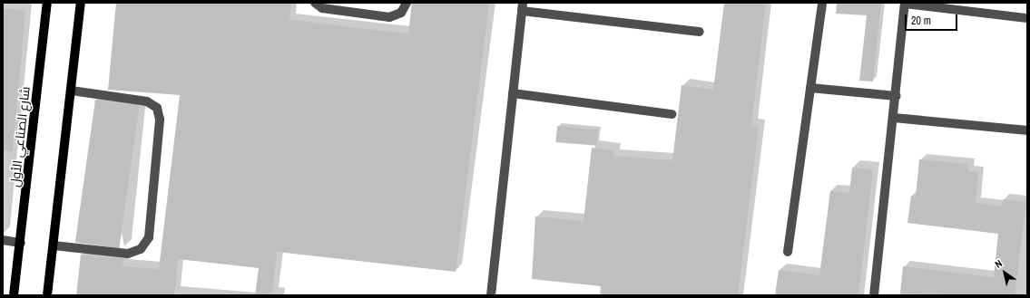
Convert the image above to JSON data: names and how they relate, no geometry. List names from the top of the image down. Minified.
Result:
{"streets":{"main road":["شارع الصناعي الأول"]},"scale_bar":"20 m","north":"top left"}
